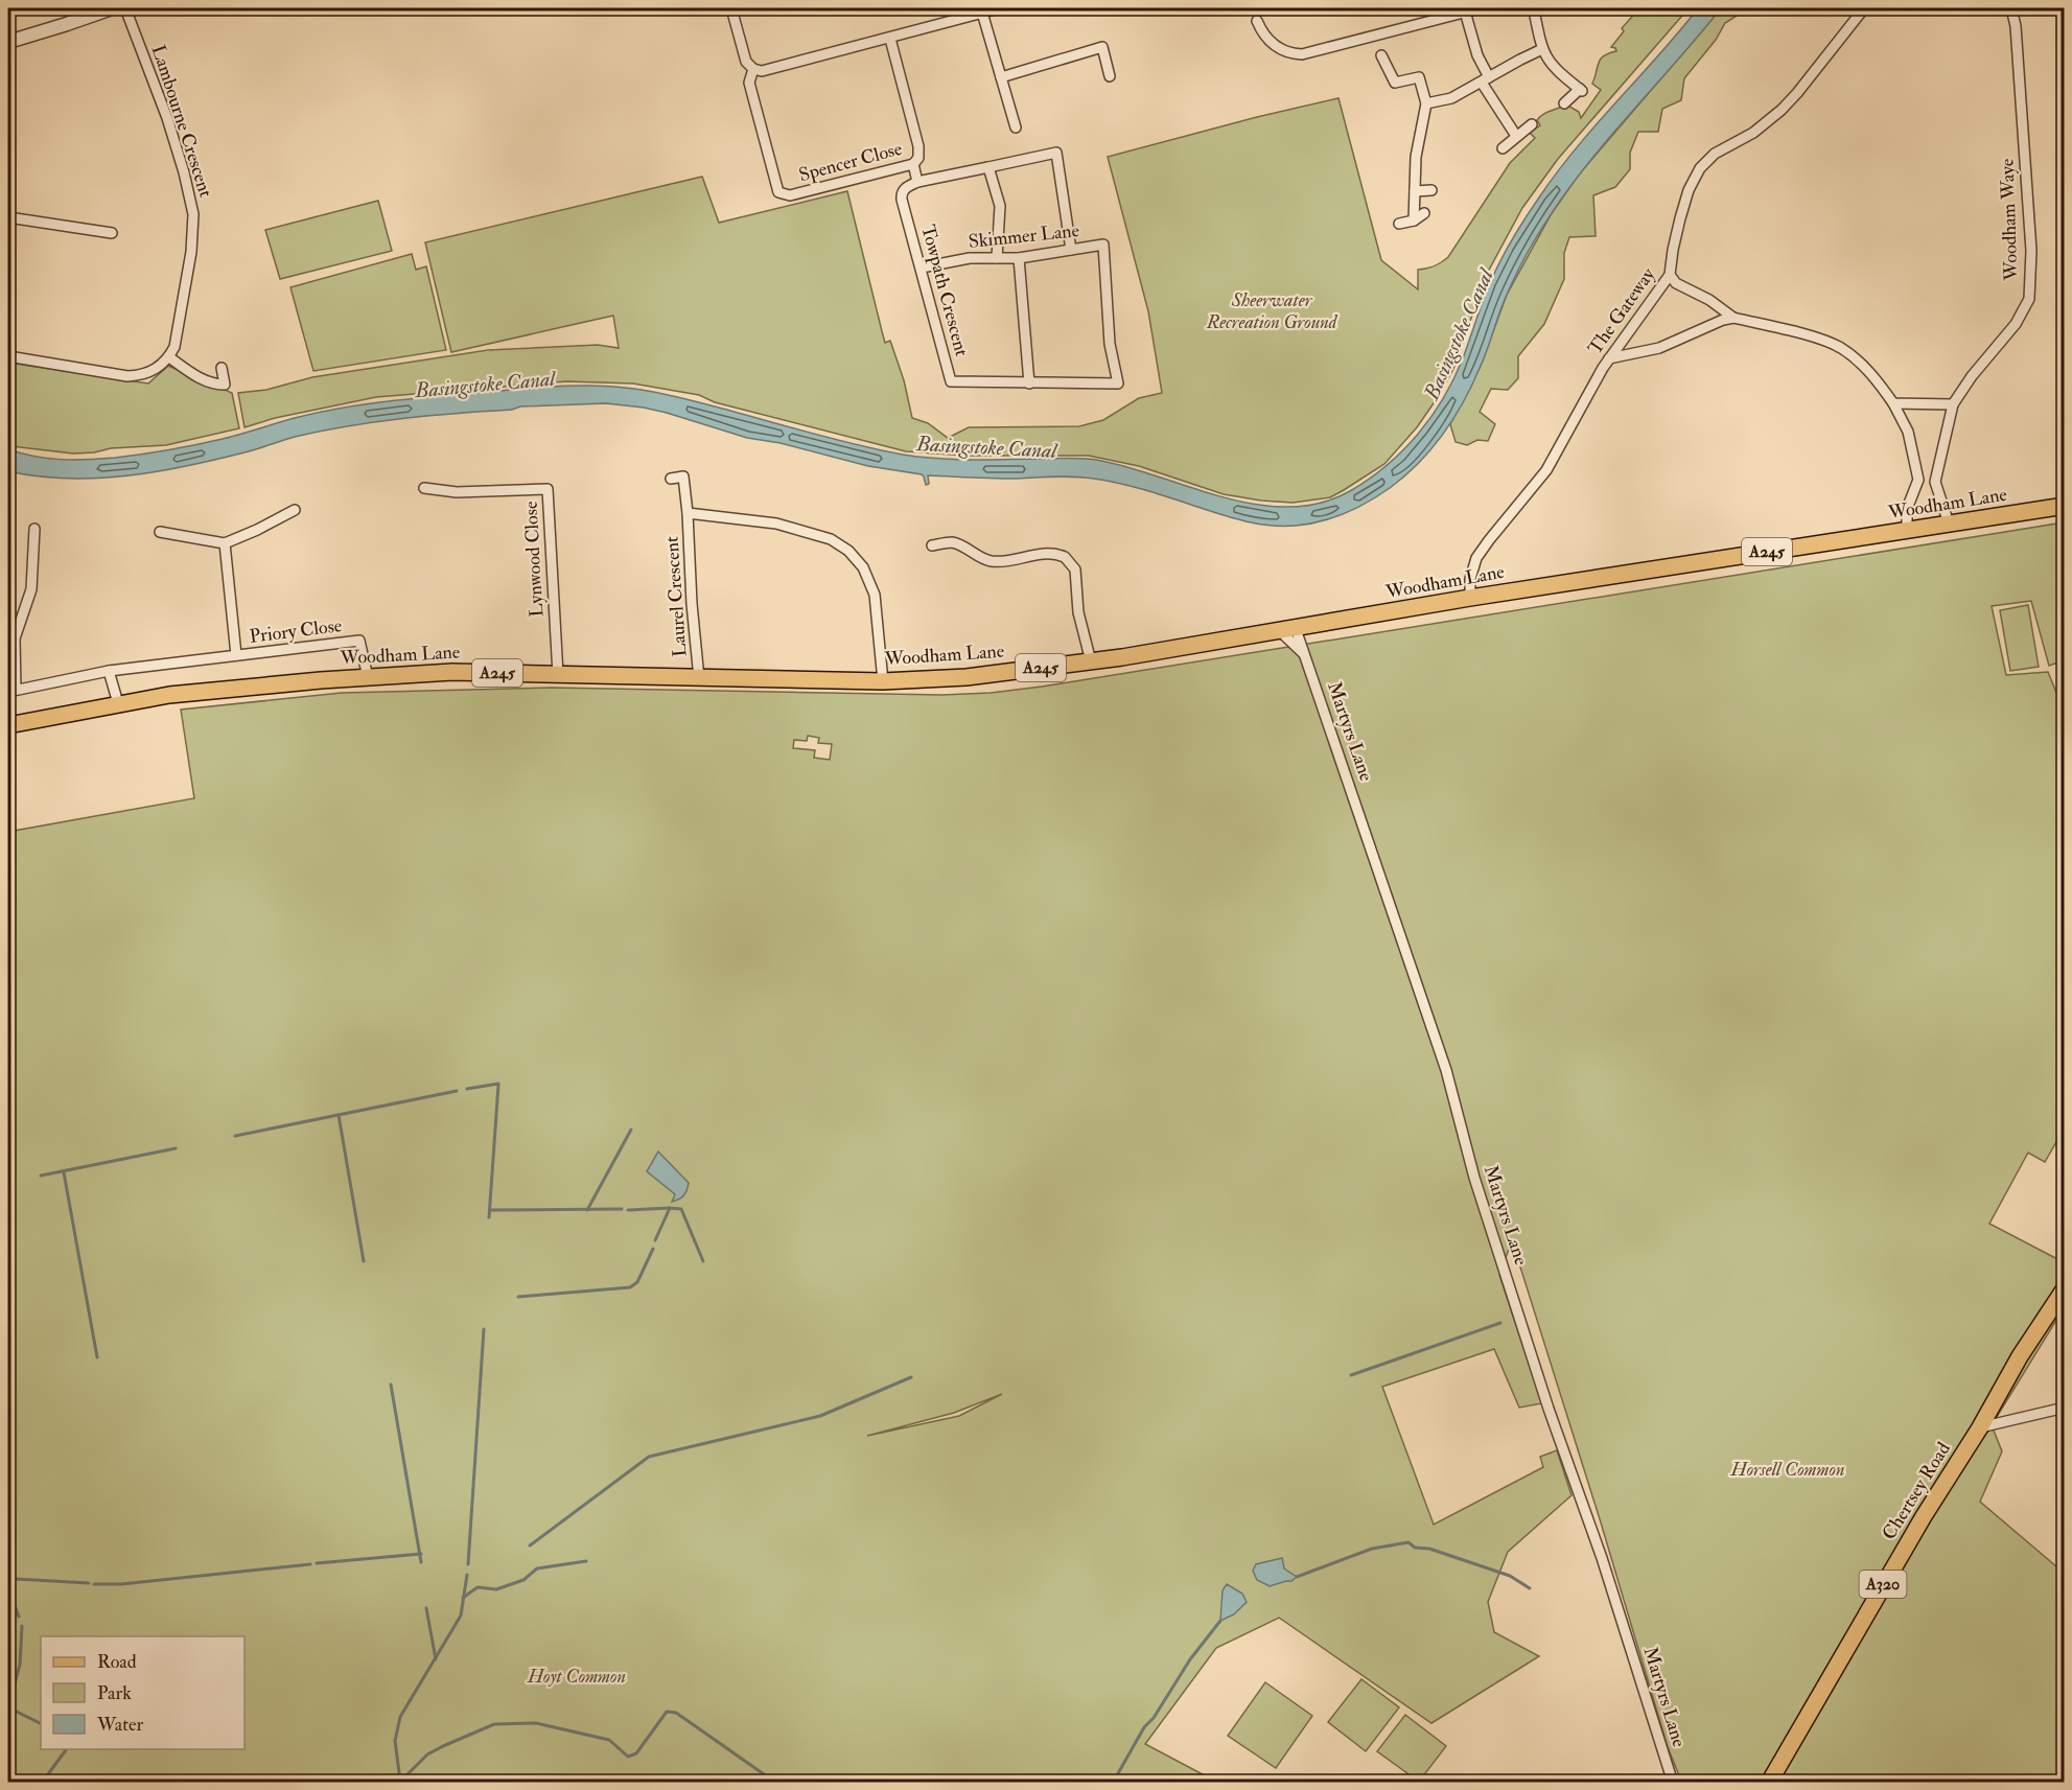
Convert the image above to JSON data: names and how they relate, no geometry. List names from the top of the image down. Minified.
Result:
{"streets":{"main road":["Woodham Lane","A245","Chertsey Road","A320"],"street":["Lambourne Crescent","Spencer Close","Woodham Waye","Skimmer Lane","Towpath Crescent","The Gateway","Lynwood Close","Laurel Crescent","Priory Close","Martyrs Lane"]},"crossings":[["Skimmer Lane","Towpath Crescent"],["The Gateway","Woodham Lane"],["Woodham Lane","Lynwood Close"],["Woodham Lane","Laurel Crescent"],["Woodham Lane","Priory Close"],["Woodham Lane","Martyrs Lane"]],"water":["Basingstoke Canal"],"parks":["Sheerwater Recreation Ground","Horsell Common","Hoyt Common"],"legend":["Road","Park","Water"]}
